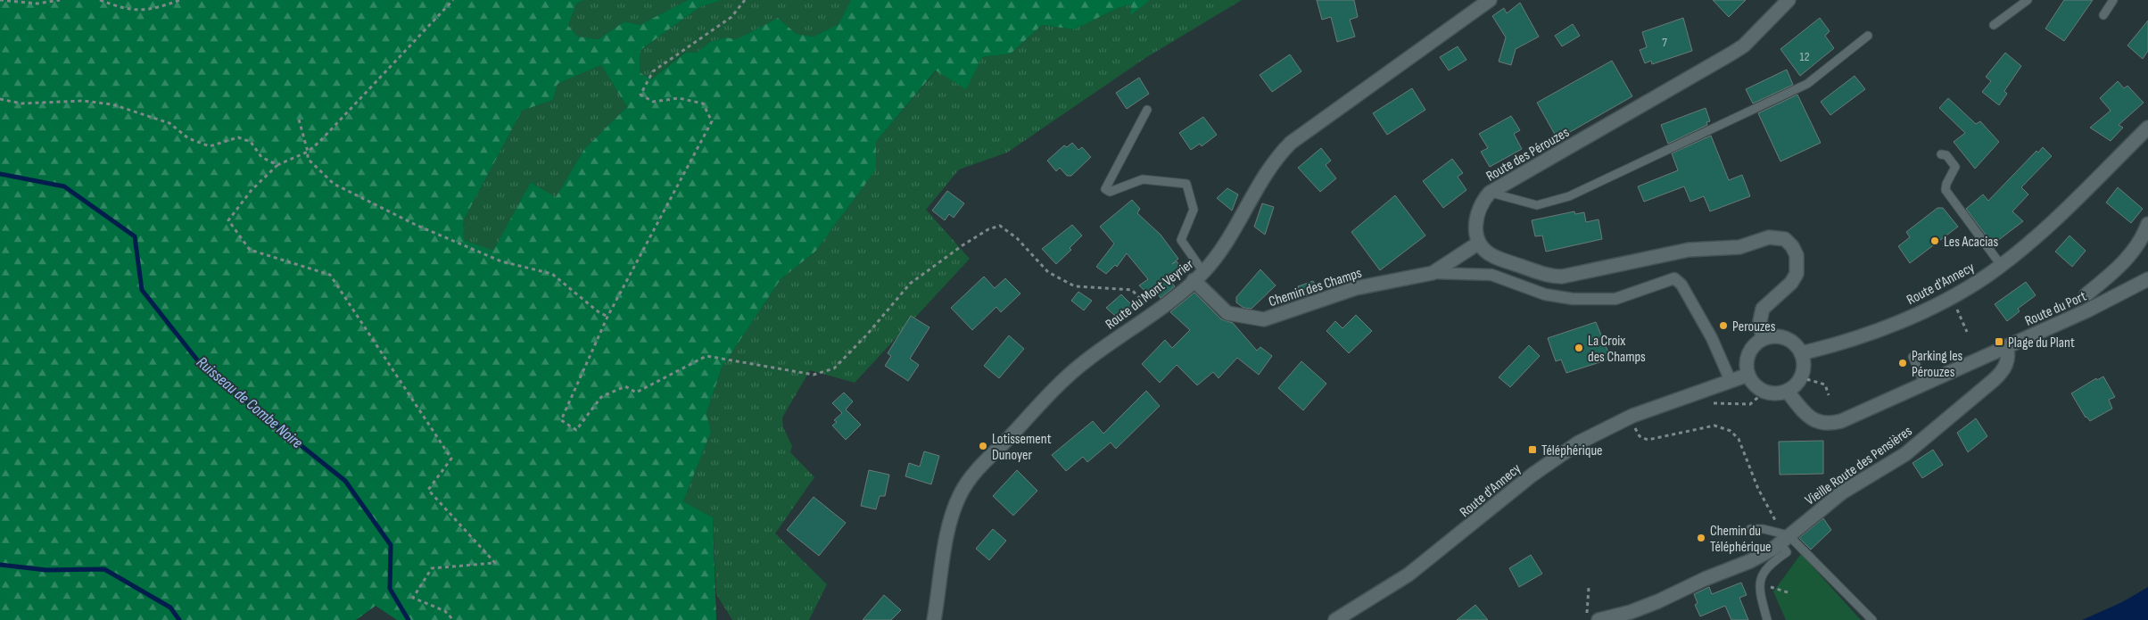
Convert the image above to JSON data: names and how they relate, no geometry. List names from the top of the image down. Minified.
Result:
{"streets":{"street":["Route des Pérouzes","Route d'Annecy","Chemin des Champs","Route du Mont Veyrier","Route du Port","Vieille Route des Pensières"]},"crossings":[["Route des Pérouzes","Chemin des Champs"],["Route d'Annecy","Chemin des Champs"],["Route d'Annecy","Route du Port"],["Chemin des Champs","Route du Mont Veyrier"],["Route du Port","Vieille Route des Pensières"]],"water":["Ruisseau de Combe Noire"],"places":{"other":["Les Acacias","Perouzes","La Croix des Champs","Parking les Pérouzes","Lotissement Dunoyer","Chemin du Téléphérique"],"transit":["Plage du Plant","Téléphérique"]},"house_numbers":["7","12"]}
